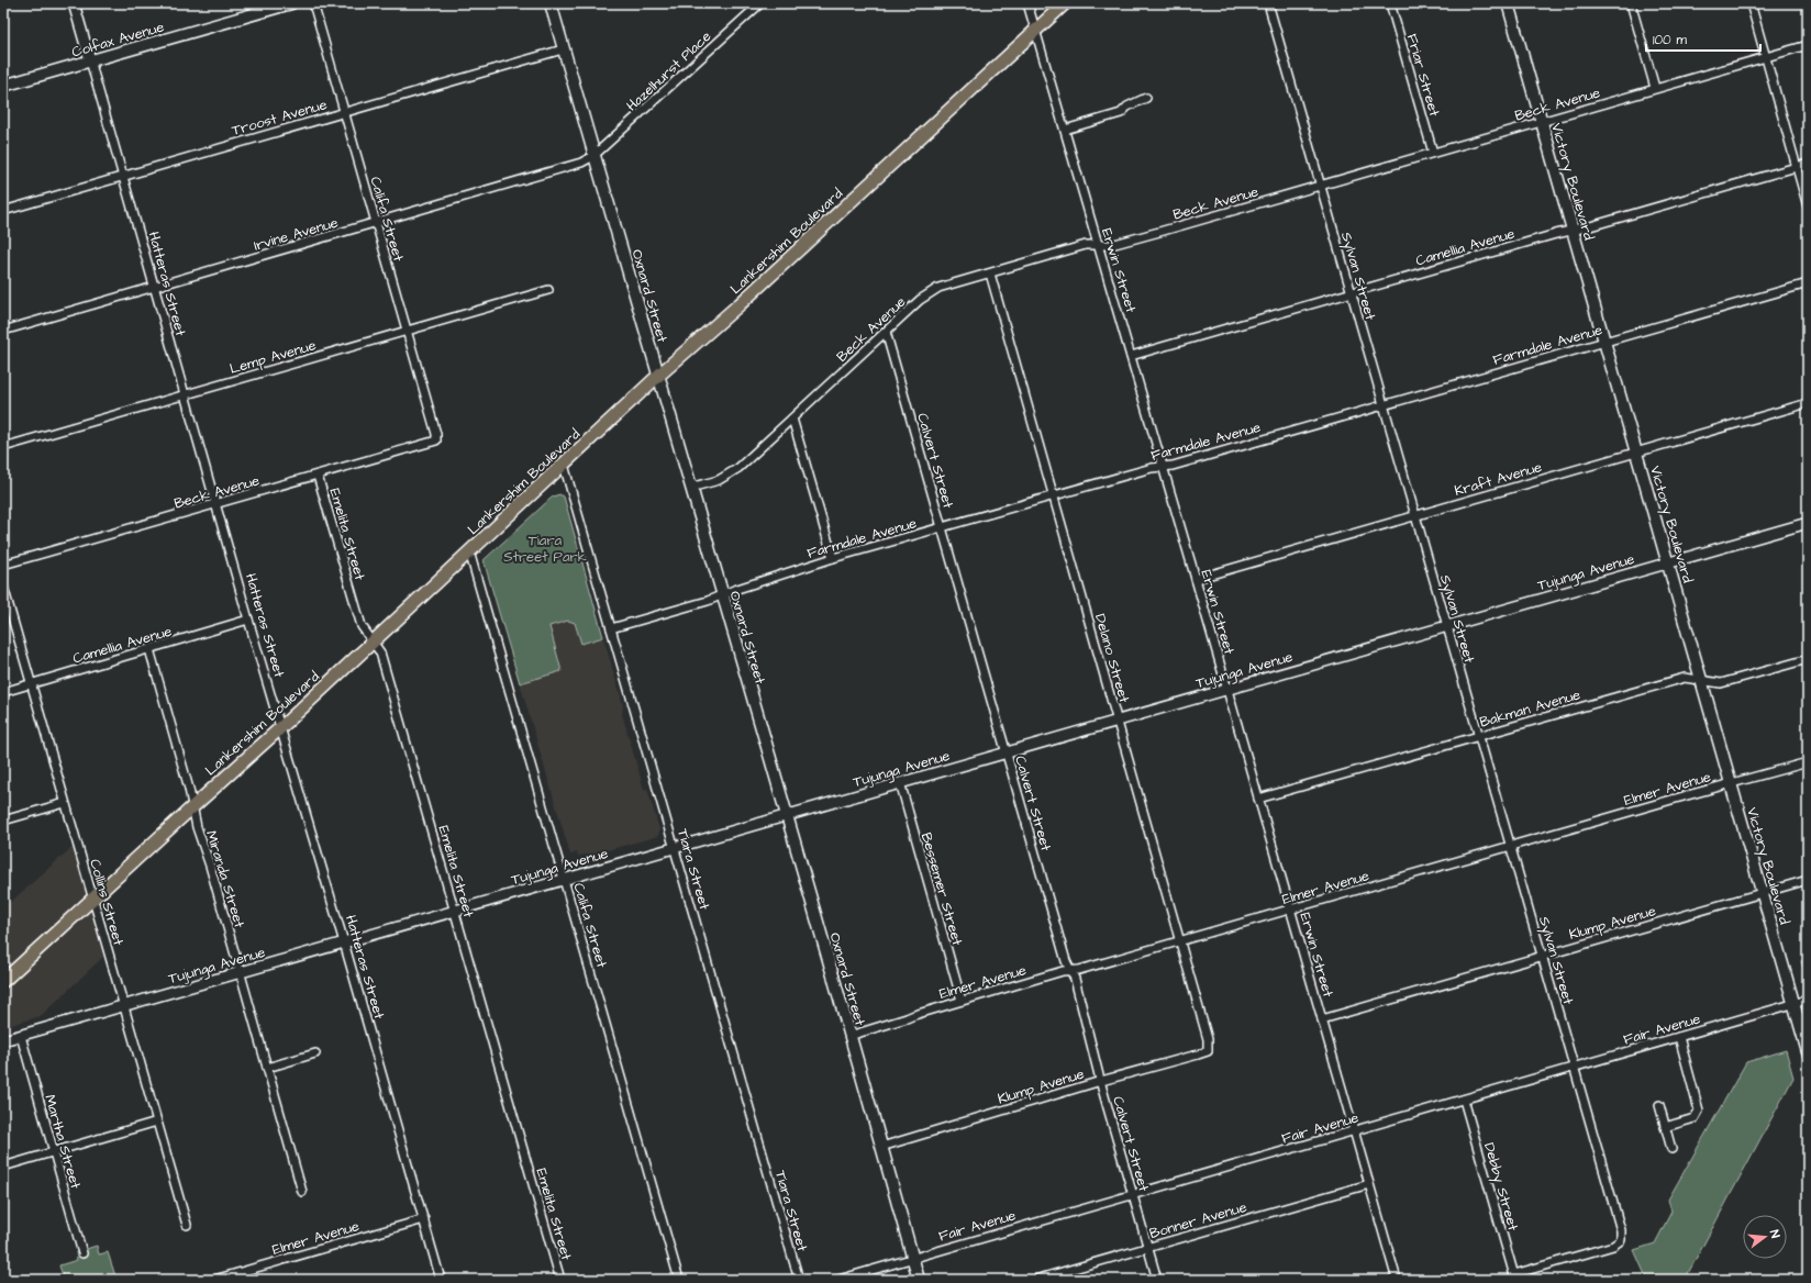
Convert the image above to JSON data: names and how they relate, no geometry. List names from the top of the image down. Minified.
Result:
{"streets":{"main road":["Colfax Avenue","Victory Boulevard","Lankershim Boulevard","Oxnard Street"],"street":["Hazelhurst Place","Friar Street","Beck Avenue","Troost Avenue","Califa Street","Irvine Avenue","Camellia Avenue","Erwin Street","Sylvan Street","Hatteras Street","Farmdale Avenue","Lemp Avenue","Calvert Street","Kraft Avenue","Emelita Street","Tujunga Avenue","Delano Street","Bakman Avenue","Elmer Avenue","Tiara Street","Miranda Street","Bessemer Street","Collins Street","Klump Avenue","Fair Avenue","Martha Street","Debby Street","Bonner Avenue"]},"crossings":[["Colfax Avenue","Hatteras Street"],["Hazelhurst Place","Irvine Avenue"],["Hazelhurst Place","Oxnard Street"],["Friar Street","Beck Avenue"],["Beck Avenue","Victory Boulevard"],["Beck Avenue","Califa Street"],["Beck Avenue","Erwin Street"],["Beck Avenue","Sylvan Street"],["Beck Avenue","Hatteras Street"],["Beck Avenue","Oxnard Street"],["Beck Avenue","Calvert Street"],["Beck Avenue","Emelita Street"],["Beck Avenue","Delano Street"],["Troost Avenue","Califa Street"],["Troost Avenue","Hatteras Street"],["Troost Avenue","Oxnard Street"],["Victory Boulevard","Camellia Avenue"],["Victory Boulevard","Farmdale Avenue"],["Victory Boulevard","Kraft Avenue"],["Victory Boulevard","Tujunga Avenue"],["Victory Boulevard","Bakman Avenue"],["Victory Boulevard","Elmer Avenue"],["Victory Boulevard","Klump Avenue"],["Victory Boulevard","Fair Avenue"],["Califa Street","Irvine Avenue"],["Califa Street","Lankershim Boulevard"],["Califa Street","Lemp Avenue"],["Califa Street","Tujunga Avenue"],["Irvine Avenue","Hatteras Street"],["Irvine Avenue","Oxnard Street"],["Lankershim Boulevard","Erwin Street"],["Lankershim Boulevard","Hatteras Street"],["Lankershim Boulevard","Oxnard Street"],["Lankershim Boulevard","Emelita Street"],["Lankershim Boulevard","Tiara Street"],["Lankershim Boulevard","Miranda Street"],["Lankershim Boulevard","Collins Street"],["Camellia Avenue","Erwin Street"],["Camellia Avenue","Sylvan Street"],["Camellia Avenue","Hatteras Street"],["Camellia Avenue","Miranda Street"],["Camellia Avenue","Collins Street"],["Erwin Street","Farmdale Avenue"],["Erwin Street","Kraft Avenue"],["Erwin Street","Tujunga Avenue"],["Erwin Street","Bakman Avenue"],["Erwin Street","Elmer Avenue"],["Erwin Street","Klump Avenue"],["Erwin Street","Fair Avenue"],["Erwin Street","Bonner Avenue"],["Sylvan Street","Farmdale Avenue"],["Sylvan Street","Kraft Avenue"],["Sylvan Street","Tujunga Avenue"],["Sylvan Street","Bakman Avenue"],["Sylvan Street","Elmer Avenue"],["Sylvan Street","Klump Avenue"],["Sylvan Street","Fair Avenue"],["Sylvan Street","Debby Street"],["Hatteras Street","Lemp Avenue"],["Hatteras Street","Tujunga Avenue"],["Hatteras Street","Elmer Avenue"],["Oxnard Street","Farmdale Avenue"],["Oxnard Street","Tujunga Avenue"],["Oxnard Street","Elmer Avenue"],["Oxnard Street","Klump Avenue"],["Oxnard Street","Fair Avenue"],["Farmdale Avenue","Calvert Street"],["Farmdale Avenue","Delano Street"],["Farmdale Avenue","Tiara Street"],["Calvert Street","Tujunga Avenue"],["Calvert Street","Elmer Avenue"],["Calvert Street","Klump Avenue"],["Calvert Street","Fair Avenue"],["Calvert Street","Bonner Avenue"],["Emelita Street","Tujunga Avenue"],["Tujunga Avenue","Delano Street"],["Tujunga Avenue","Tiara Street"],["Tujunga Avenue","Miranda Street"],["Tujunga Avenue","Bessemer Street"],["Tujunga Avenue","Collins Street"],["Tujunga Avenue","Martha Street"],["Delano Street","Elmer Avenue"],["Delano Street","Klump Avenue"],["Elmer Avenue","Bessemer Street"],["Fair Avenue","Debby Street"]],"parks":["Tiara Street Park"],"scale_bar":"100 m","north":"right"}
